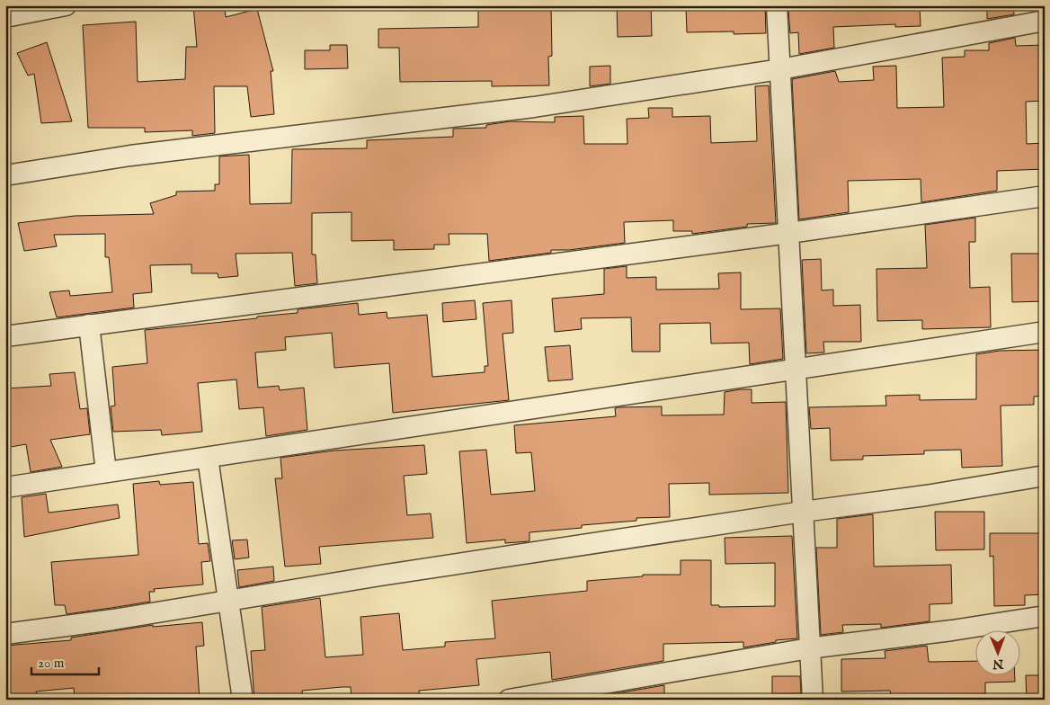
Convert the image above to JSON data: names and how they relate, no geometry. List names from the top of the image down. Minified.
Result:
{"scale_bar":"20 m","north":"bottom"}
